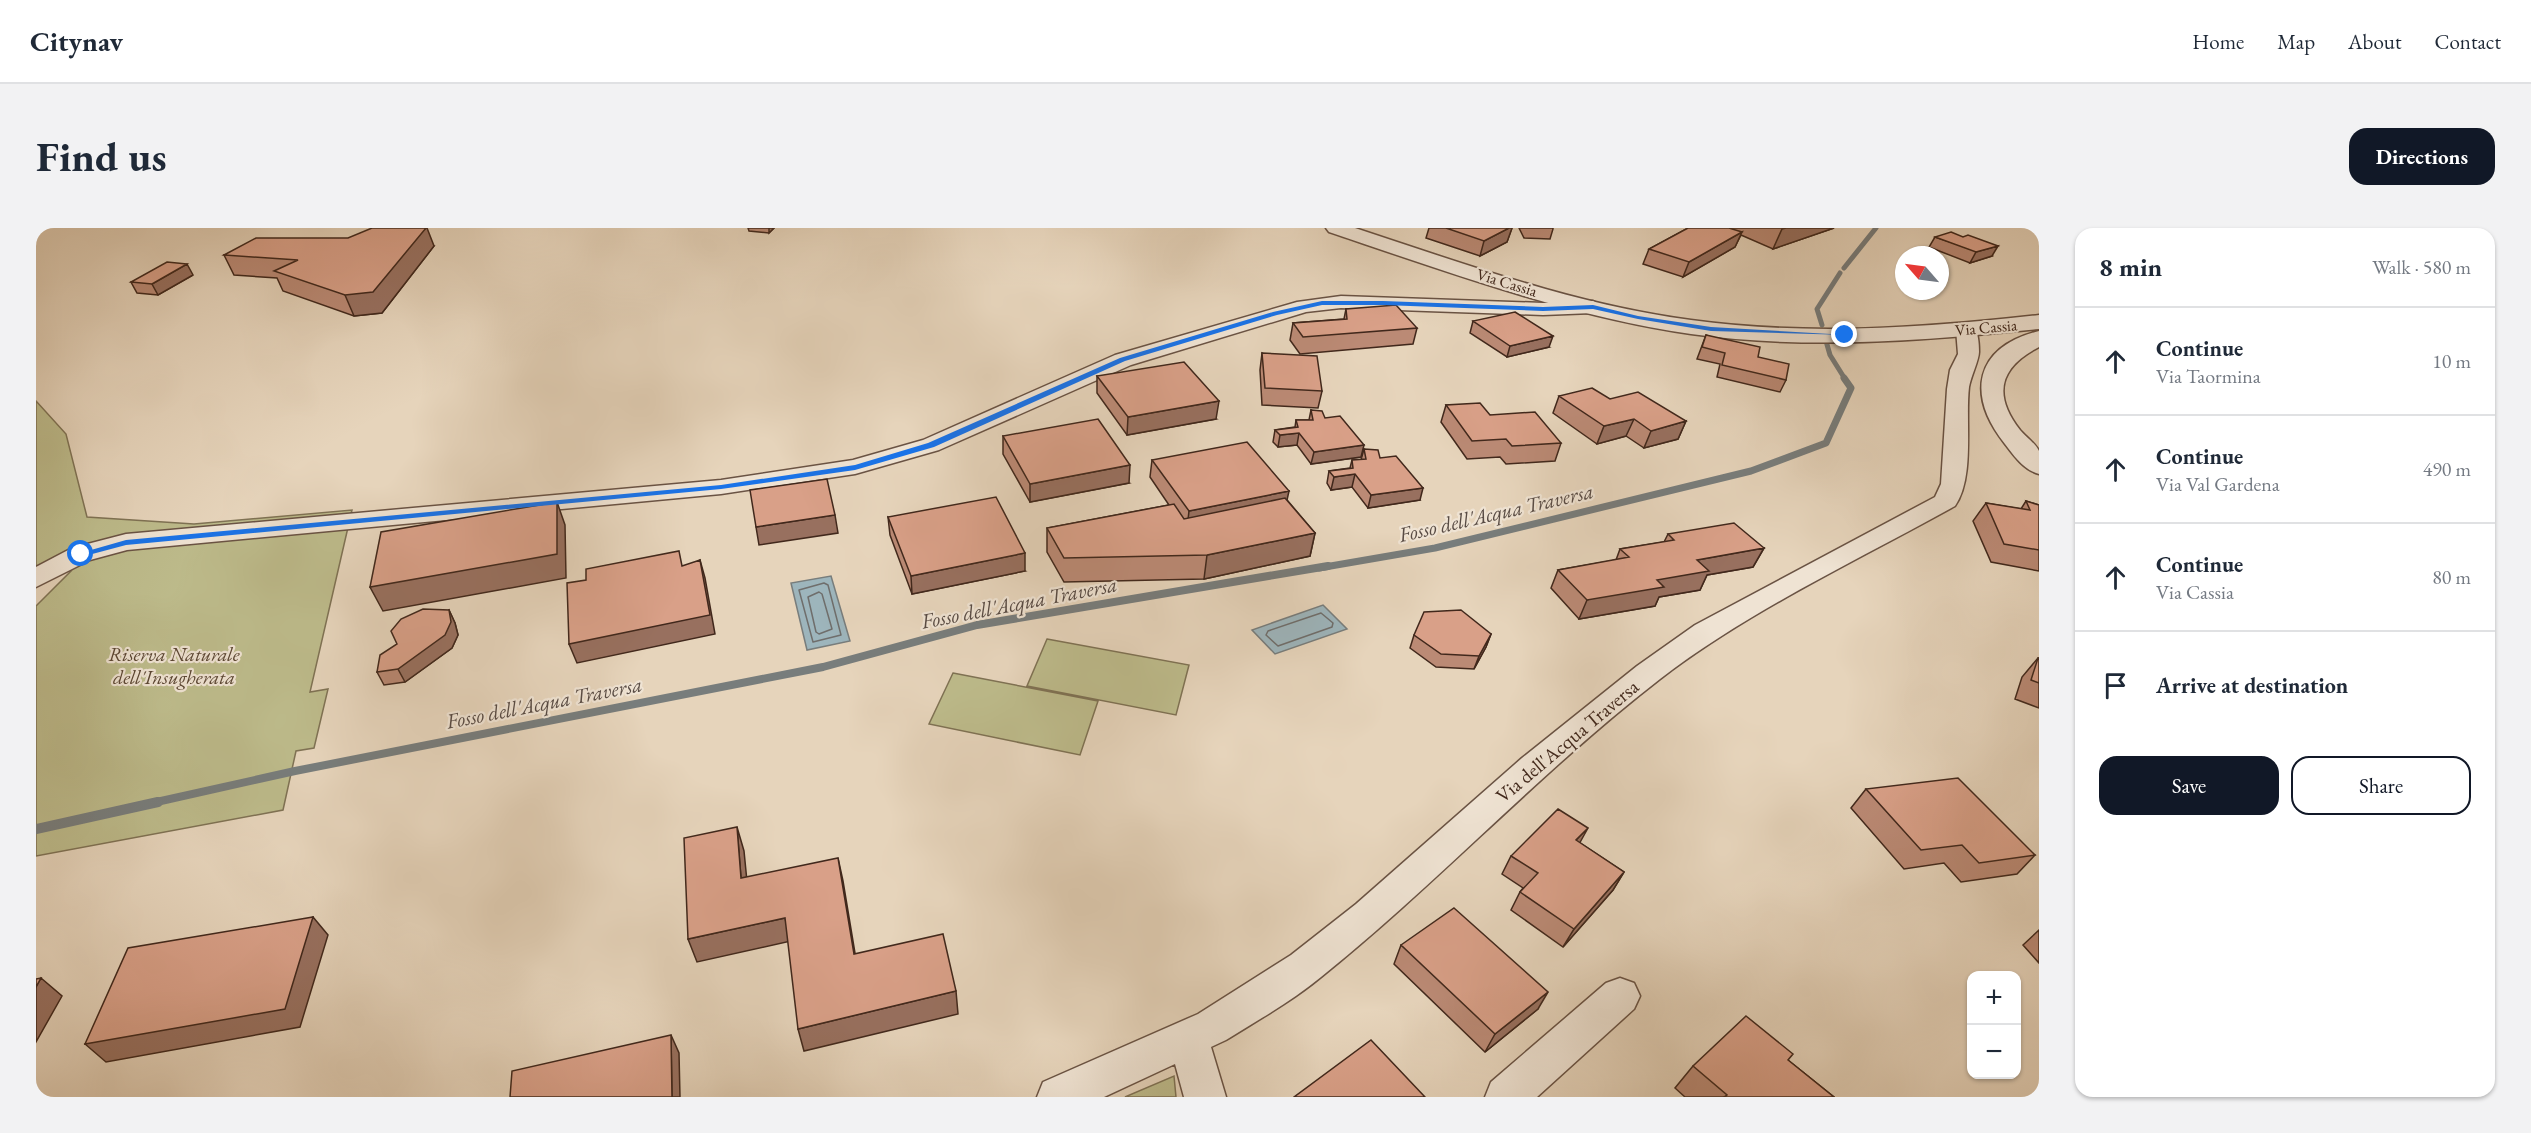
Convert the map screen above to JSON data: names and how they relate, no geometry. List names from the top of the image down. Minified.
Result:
{"streets":{"street":["Via Cassia","Via dell'Acqua Traversa"]},"crossings":[["Via Cassia","Via dell'Acqua Traversa"]],"water":["Fosso dell'Acqua Traversa"],"parks":["Riserva Naturale dell'Insugherata"],"north":"top left","page":{"header":"Citynav","nav":["Home","Map","About","Contact"],"buttons":["Directions",["Save","Share"]],"title":"Find us","heading":["8 min","Walk · 580 m"],"list":[["Continue","Via Taormina","10 m"],["Continue","Via Val Gardena","490 m"],["Continue","Via Cassia","80 m"],"Arrive at destination"],"map_buttons":["+","−"]}}
